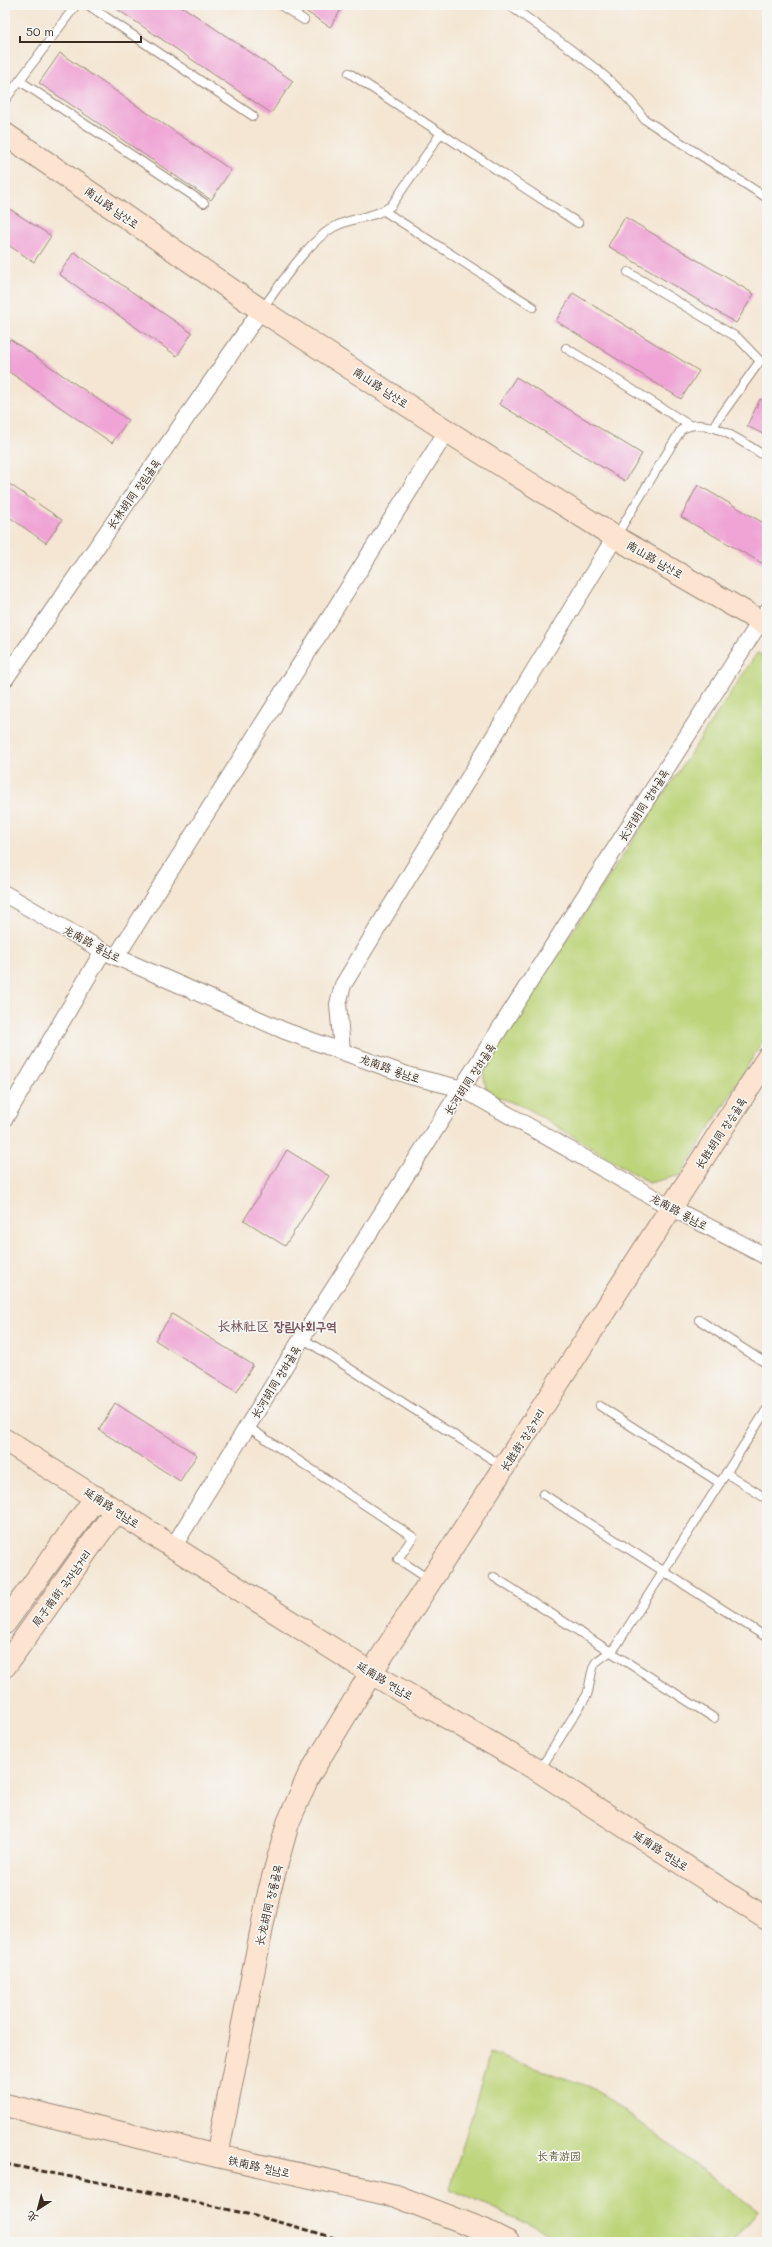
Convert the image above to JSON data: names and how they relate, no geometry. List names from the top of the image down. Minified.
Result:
{"streets":{"street":["南山路 남산로","长林胡同 장림골목","长河胡同 장하골목","龙南路 룡남로","长胜胡同 장승골목","长胜街 장승거리","延南路 연남로","局子南街 국자남거리","长龙胡同 장룡골목","铁南路 철남로"]},"crossings":[["南山路 남산로","长林胡同 장림골목"],["南山路 남산로","长河胡同 장하골목"],["长河胡同 장하골목","龙南路 룡남로"],["长河胡同 장하골목","延南路 연남로"],["龙南路 룡남로","长胜胡同 장승골목"],["龙南路 룡남로","长胜街 장승거리"],["长胜胡同 장승골목","长胜街 장승거리"],["长胜街 장승거리","延南路 연남로"],["长胜街 장승거리","长龙胡同 장룡골목"],["延南路 연남로","局子南街 국자남거리"],["延南路 연남로","长龙胡同 장룡골목"],["长龙胡同 장룡골목","铁南路 철남로"]],"districts":["长林社区 장림사회구역"],"parks":["长青游园"],"scale_bar":"50 m","north":"bottom left"}
